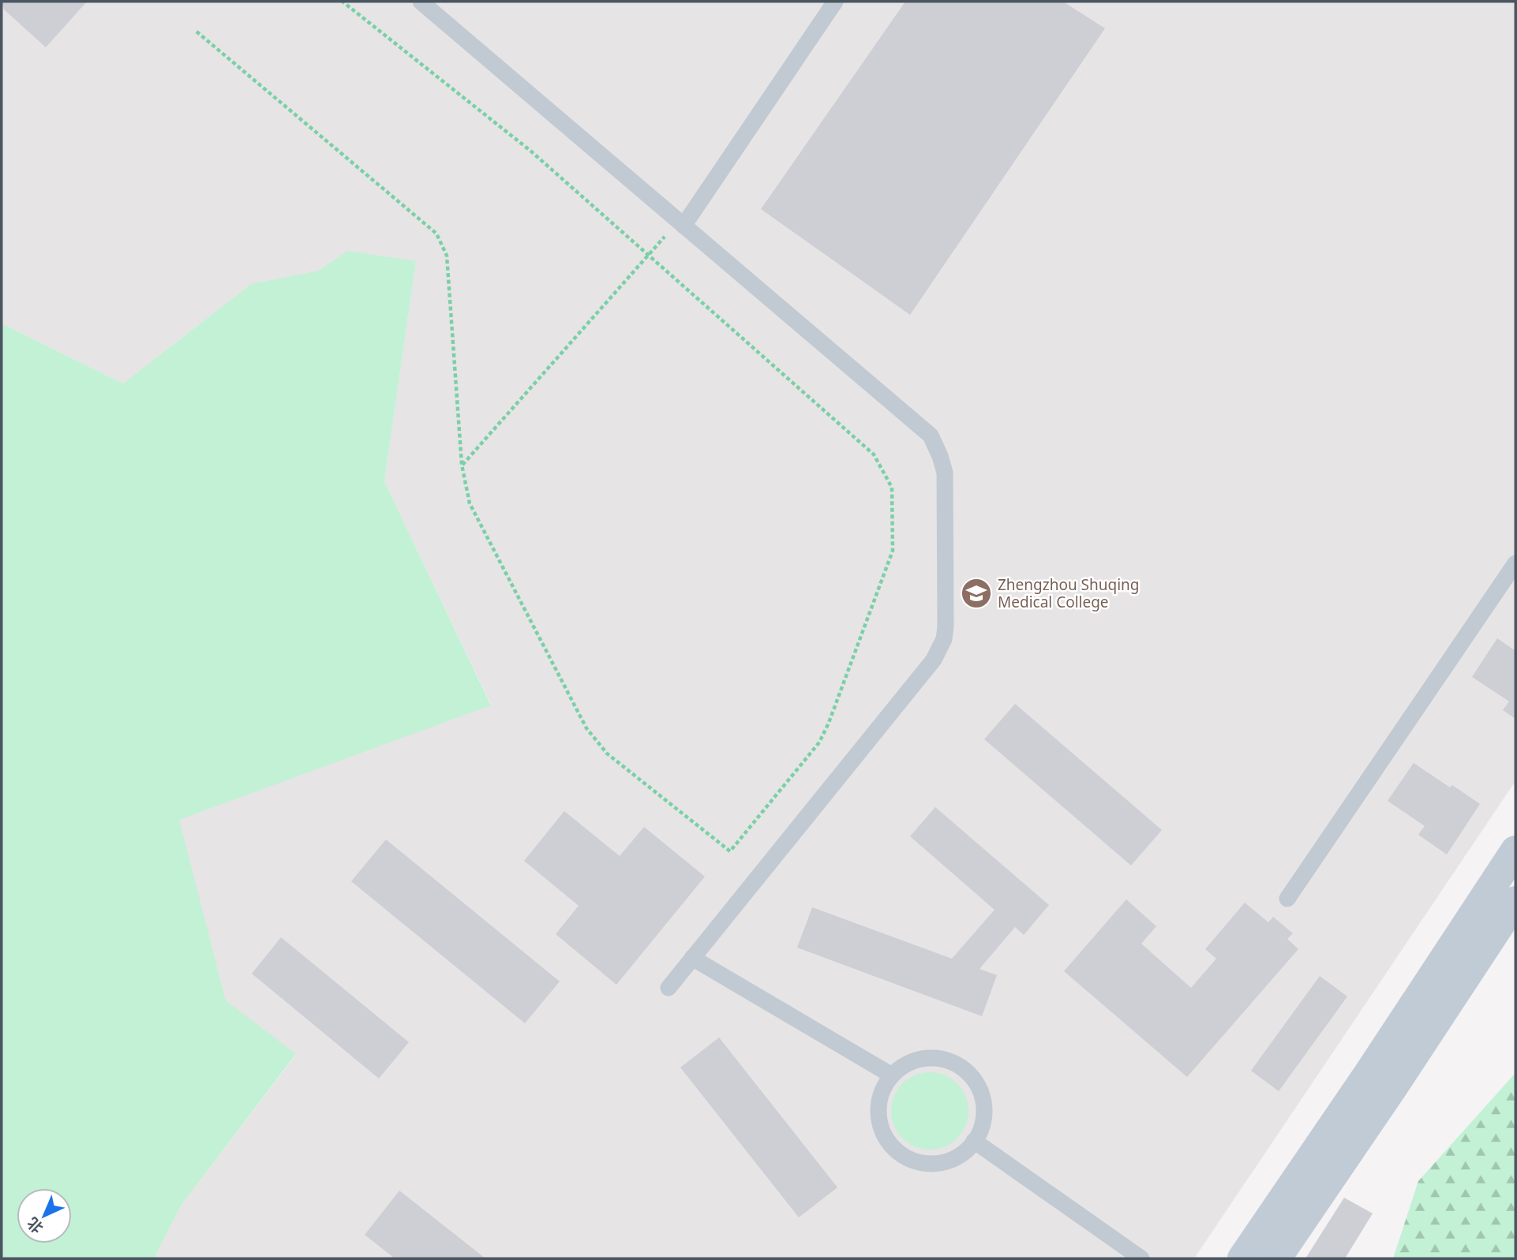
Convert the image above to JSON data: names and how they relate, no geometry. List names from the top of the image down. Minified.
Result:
{"places":{"school or university":["Zhengzhou Shuqing Medical College"]},"north":"bottom left"}
